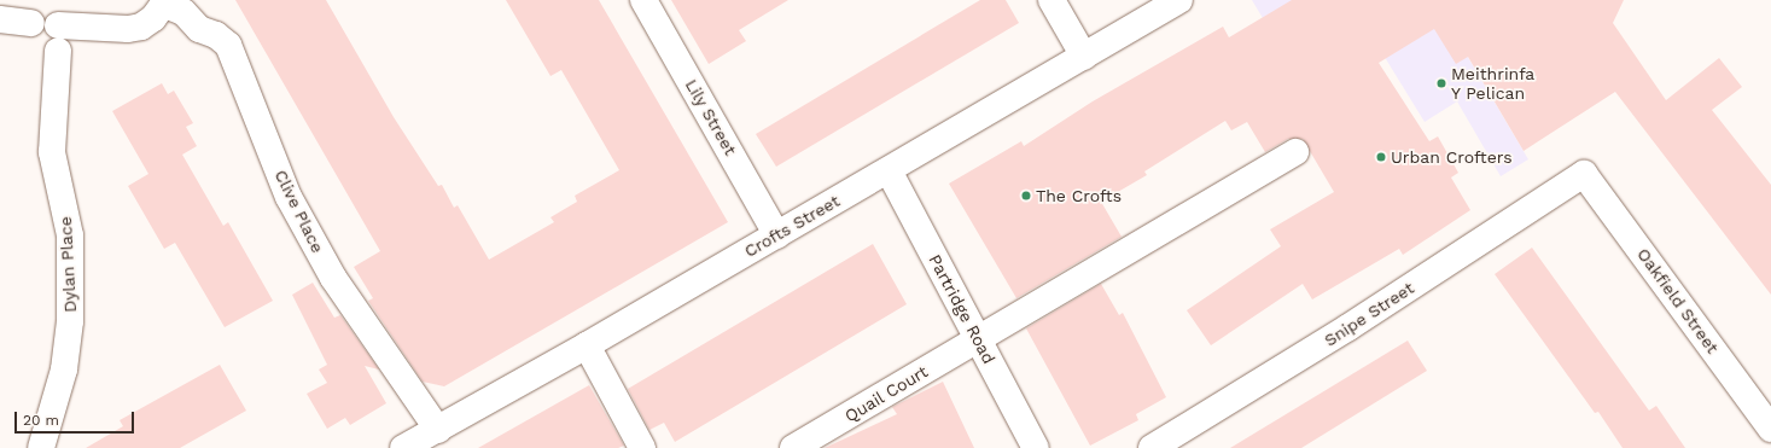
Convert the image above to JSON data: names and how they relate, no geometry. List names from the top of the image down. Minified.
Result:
{"streets":{"street":["Lily Street","Clive Place","Crofts Street","Dylan Place","Oakfield Street","Partridge Road","Snipe Street","Quail Court"]},"crossings":[["Lily Street","Crofts Street"],["Clive Place","Crofts Street"],["Crofts Street","Partridge Road"],["Oakfield Street","Snipe Street"],["Partridge Road","Quail Court"]],"places":["Meithrinfa Y Pelican","Urban Crofters","The Crofts"],"scale_bar":"20 m"}
